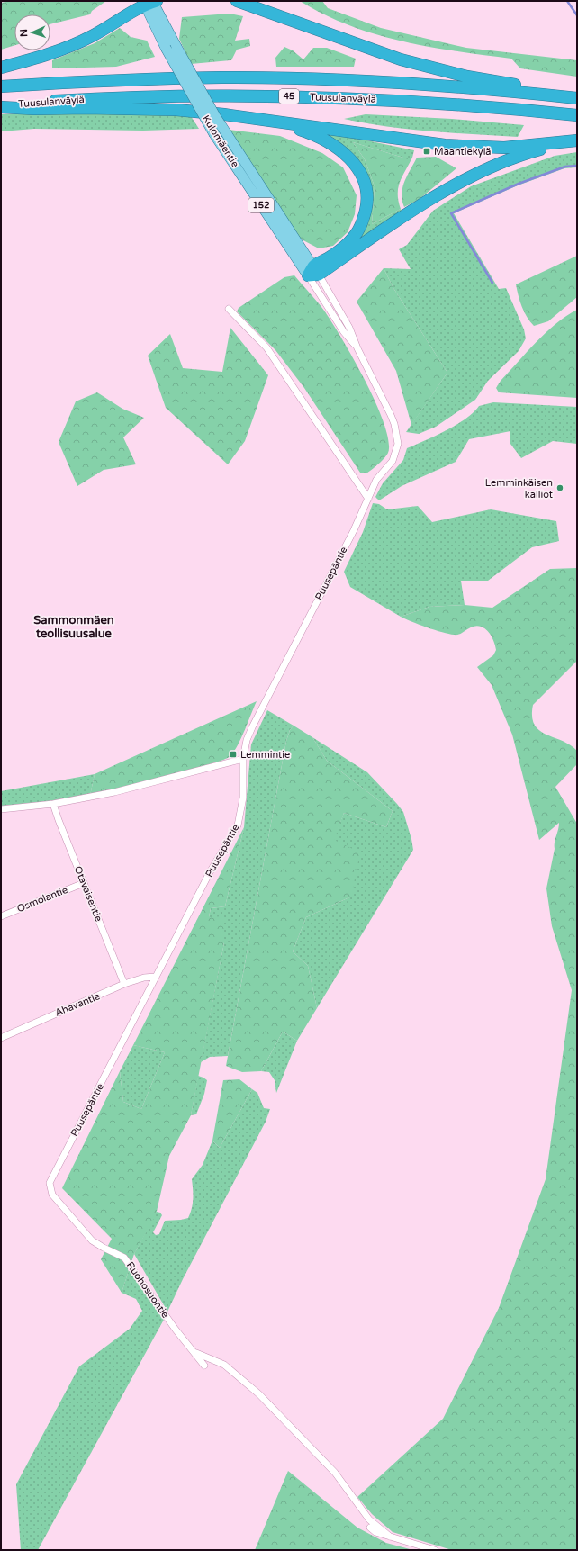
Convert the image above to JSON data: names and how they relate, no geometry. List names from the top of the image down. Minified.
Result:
{"streets":{"highway":["45","Tuusulanväylä"],"main road":["Kulomäentie","152"],"street":["Puusepäntie","Otavaisentie","Osmolantie","Ahavantie","Ruohosuontie"]},"crossings":[["Kulomäentie","Puusepäntie"],["Puusepäntie","Ahavantie"],["Puusepäntie","Ruohosuontie"],["Otavaisentie","Osmolantie"],["Otavaisentie","Ahavantie"]],"districts":["Sammonmäen teollisuusalue"],"places":{"transit":["Maantiekylä","Lemmintie"],"other":["Lemminkäisen kalliot"]},"north":"left"}
